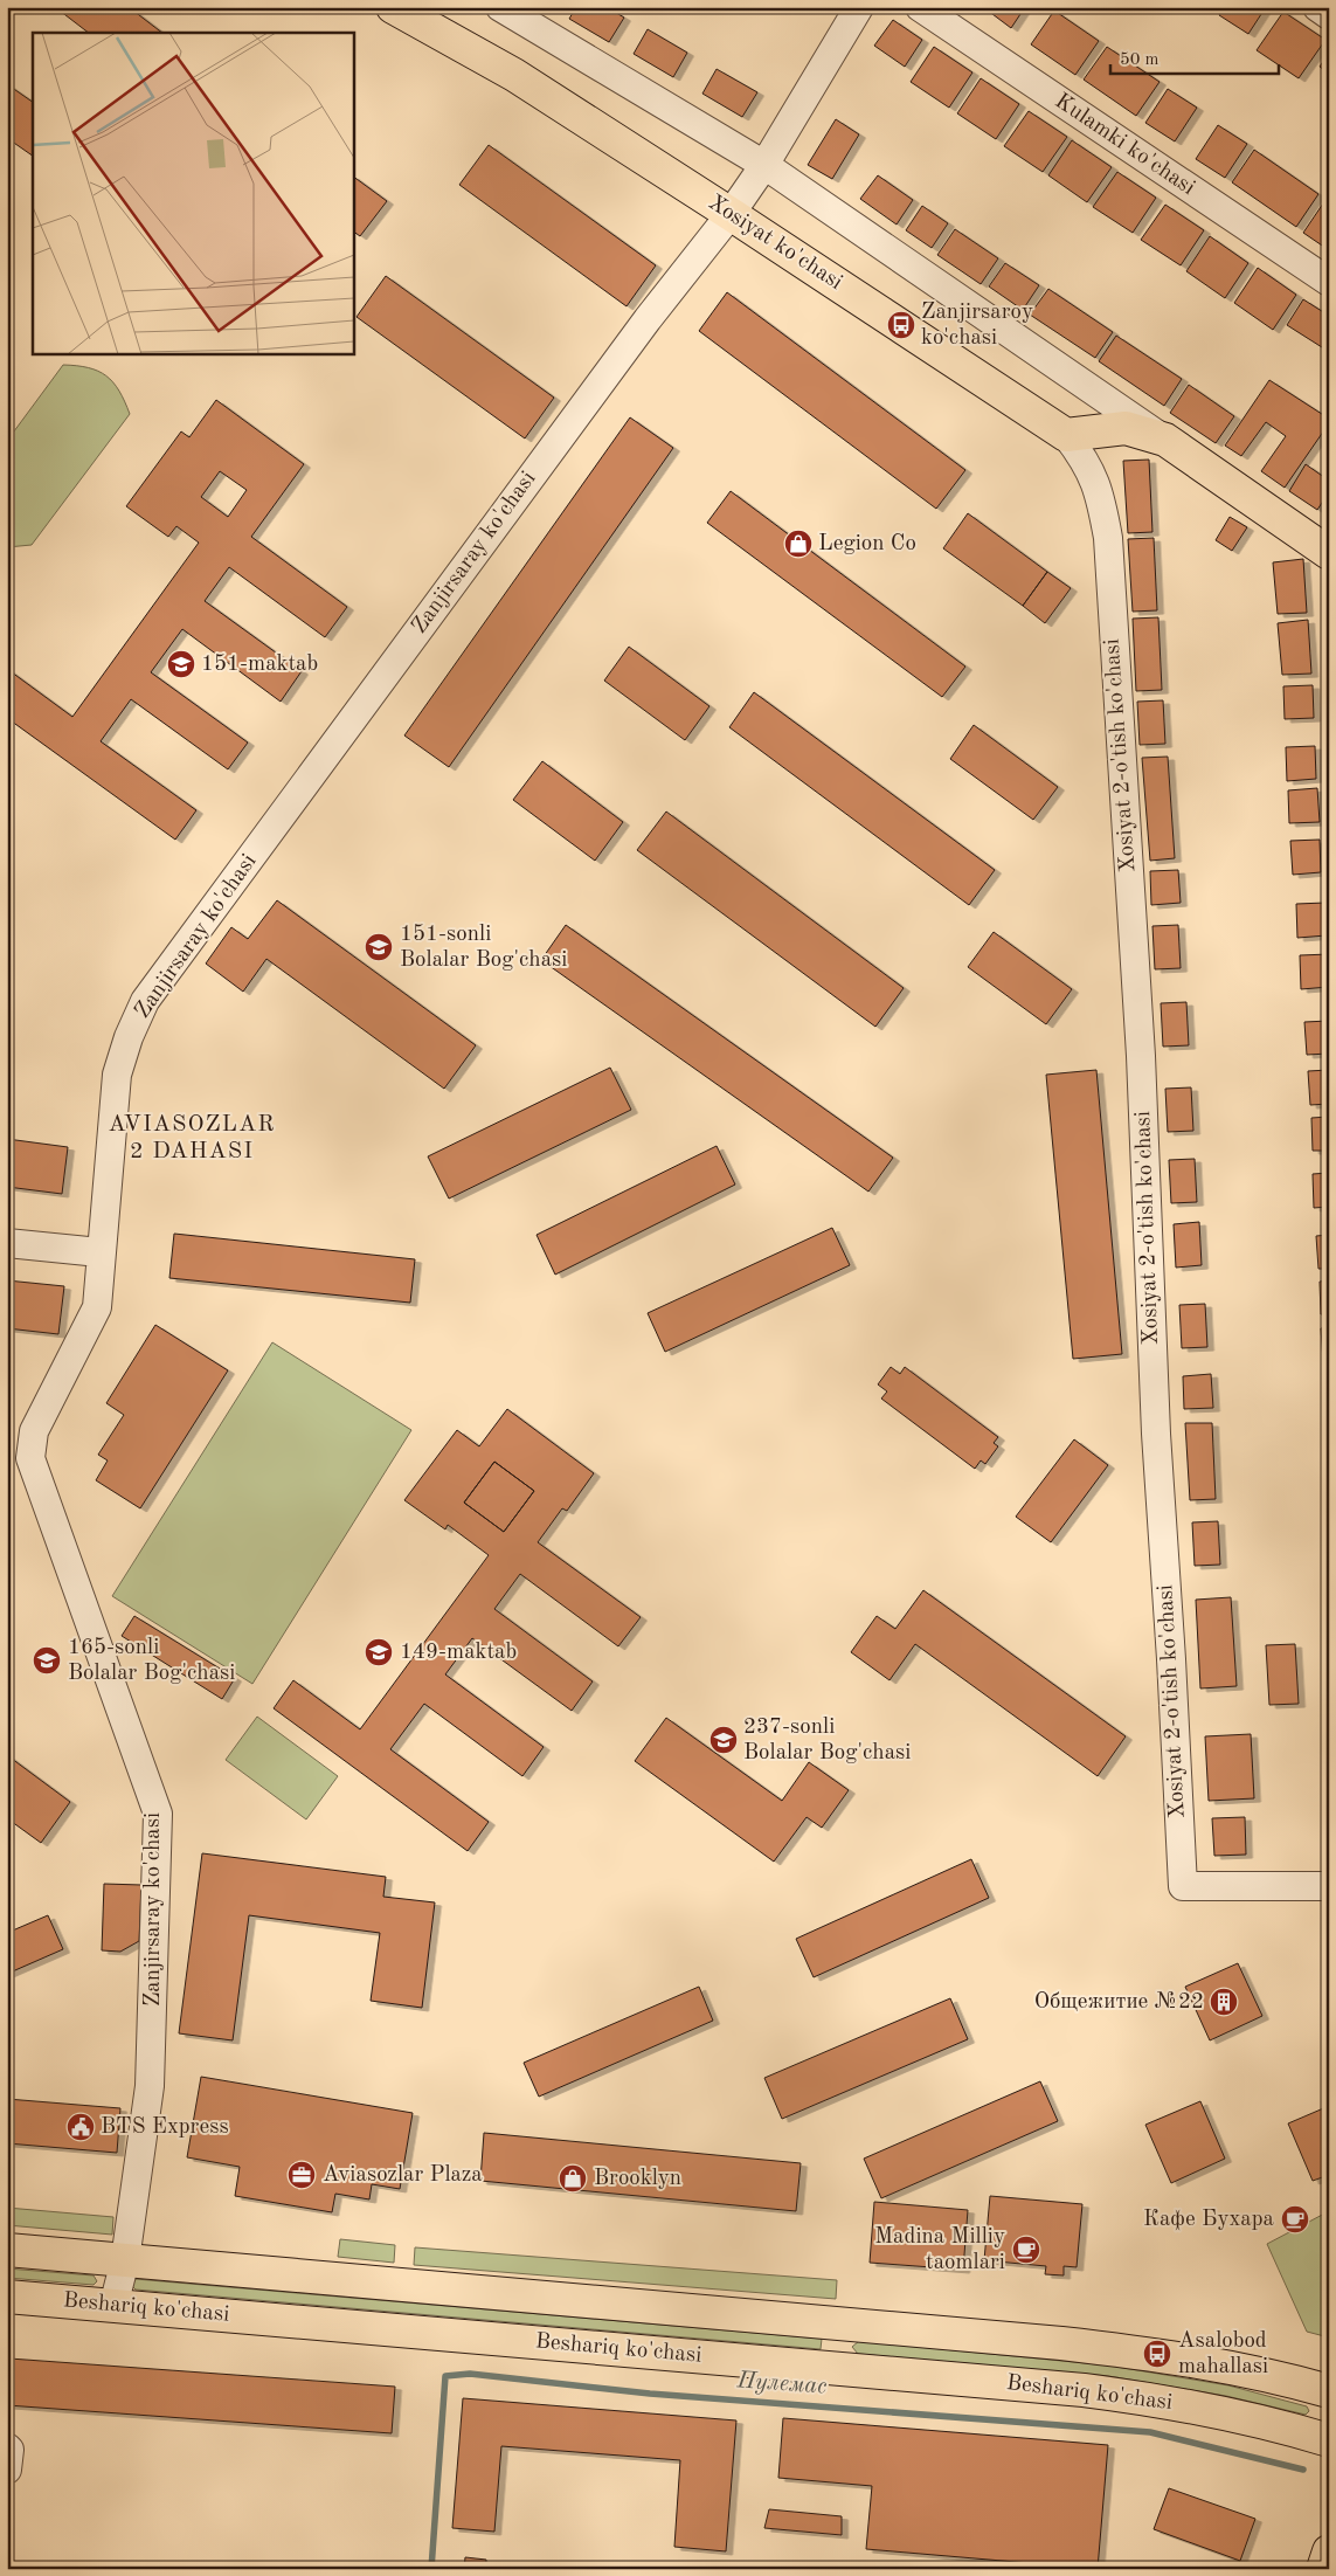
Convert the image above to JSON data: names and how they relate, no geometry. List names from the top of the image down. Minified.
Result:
{"streets":{"main road":["Xosiyat ko'chasi","Beshariq ko'chasi"],"street":["Kulamki ko'chasi","Zanjirsaray ko'chasi","Xosiyat 2-o'tish ko'chasi"]},"crossings":[["Xosiyat ko'chasi","Zanjirsaray ko'chasi"],["Xosiyat ko'chasi","Xosiyat 2-o'tish ko'chasi"],["Zanjirsaray ko'chasi","Beshariq ko'chasi"]],"districts":["AVIASOZLAR 2 DAHASI"],"water":["Пулемас"],"places":{"bus stop":["Zanjirsaroy ko'chasi","Asalobod mahallasi"],"shop":["Legion Co","Brooklyn"],"school or university":["151-maktab","151-sonli Bolalar Bog'chasi","149-maktab","165-sonli Bolalar Bog'chasi","237-sonli Bolalar Bog'chasi"],"building":["Общежитие №22"],"public building":["BTS Express"],"office":["Aviasozlar Plaza"],"cafe":["Кафе Бухара","Madina Milliy taomlari"]},"scale_bar":"50 m"}
